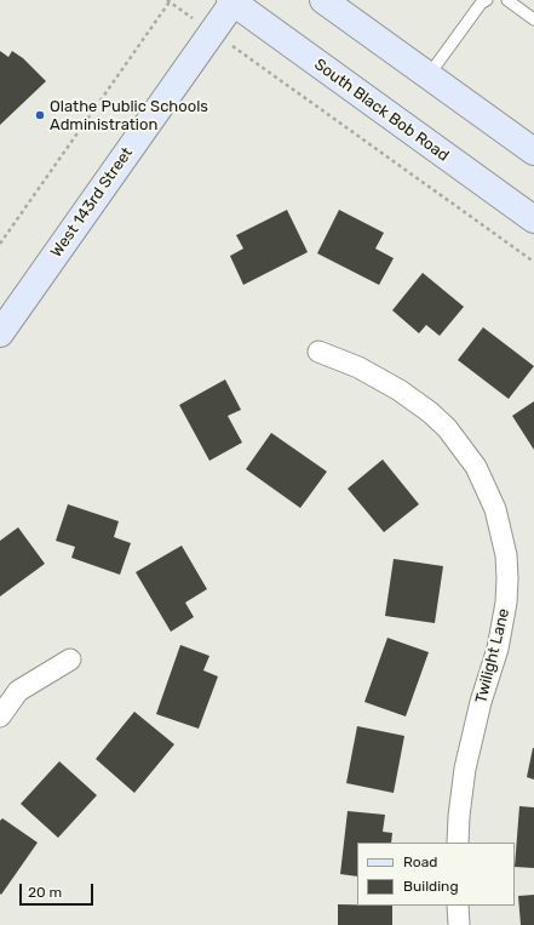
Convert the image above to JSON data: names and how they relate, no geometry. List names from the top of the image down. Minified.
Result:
{"streets":{"main road":["South Black Bob Road","West 143rd Street"],"street":["Twilight Lane"]},"crossings":[["South Black Bob Road","West 143rd Street"]],"places":["Olathe Public Schools Administration"],"legend":["Road","Building"],"scale_bar":"20 m"}
